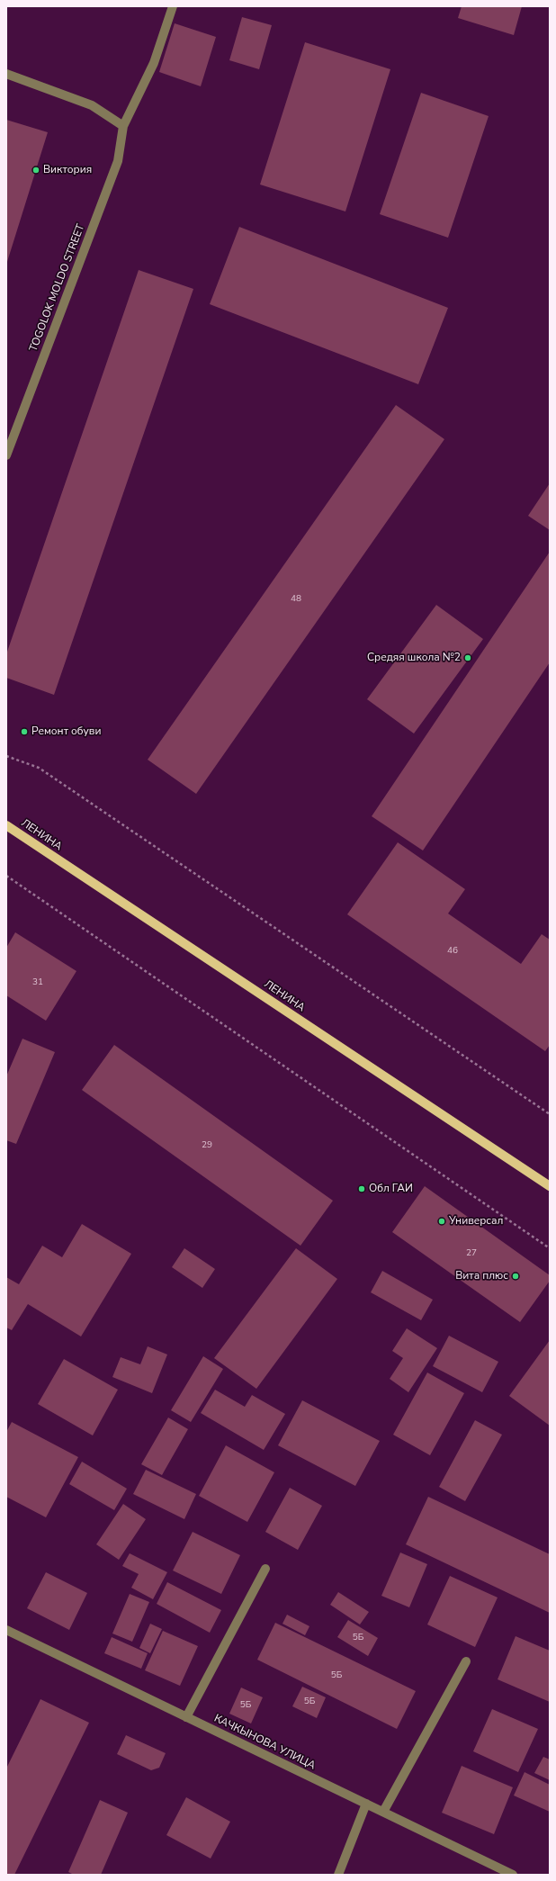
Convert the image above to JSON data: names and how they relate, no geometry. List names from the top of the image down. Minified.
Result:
{"streets":{"main road":["ЛЕНИНА"],"street":["TOGOLOK MOLDO STREET","КАЧКЫНОВА УЛИЦА"]},"places":["Виктория","Средяя школа №2","Ремонт обуви","Обл ГАИ","Универсал","Вита плюс"],"house_numbers":["48","46","31","29","27","5Б","5Б","5Б","5Б"]}
